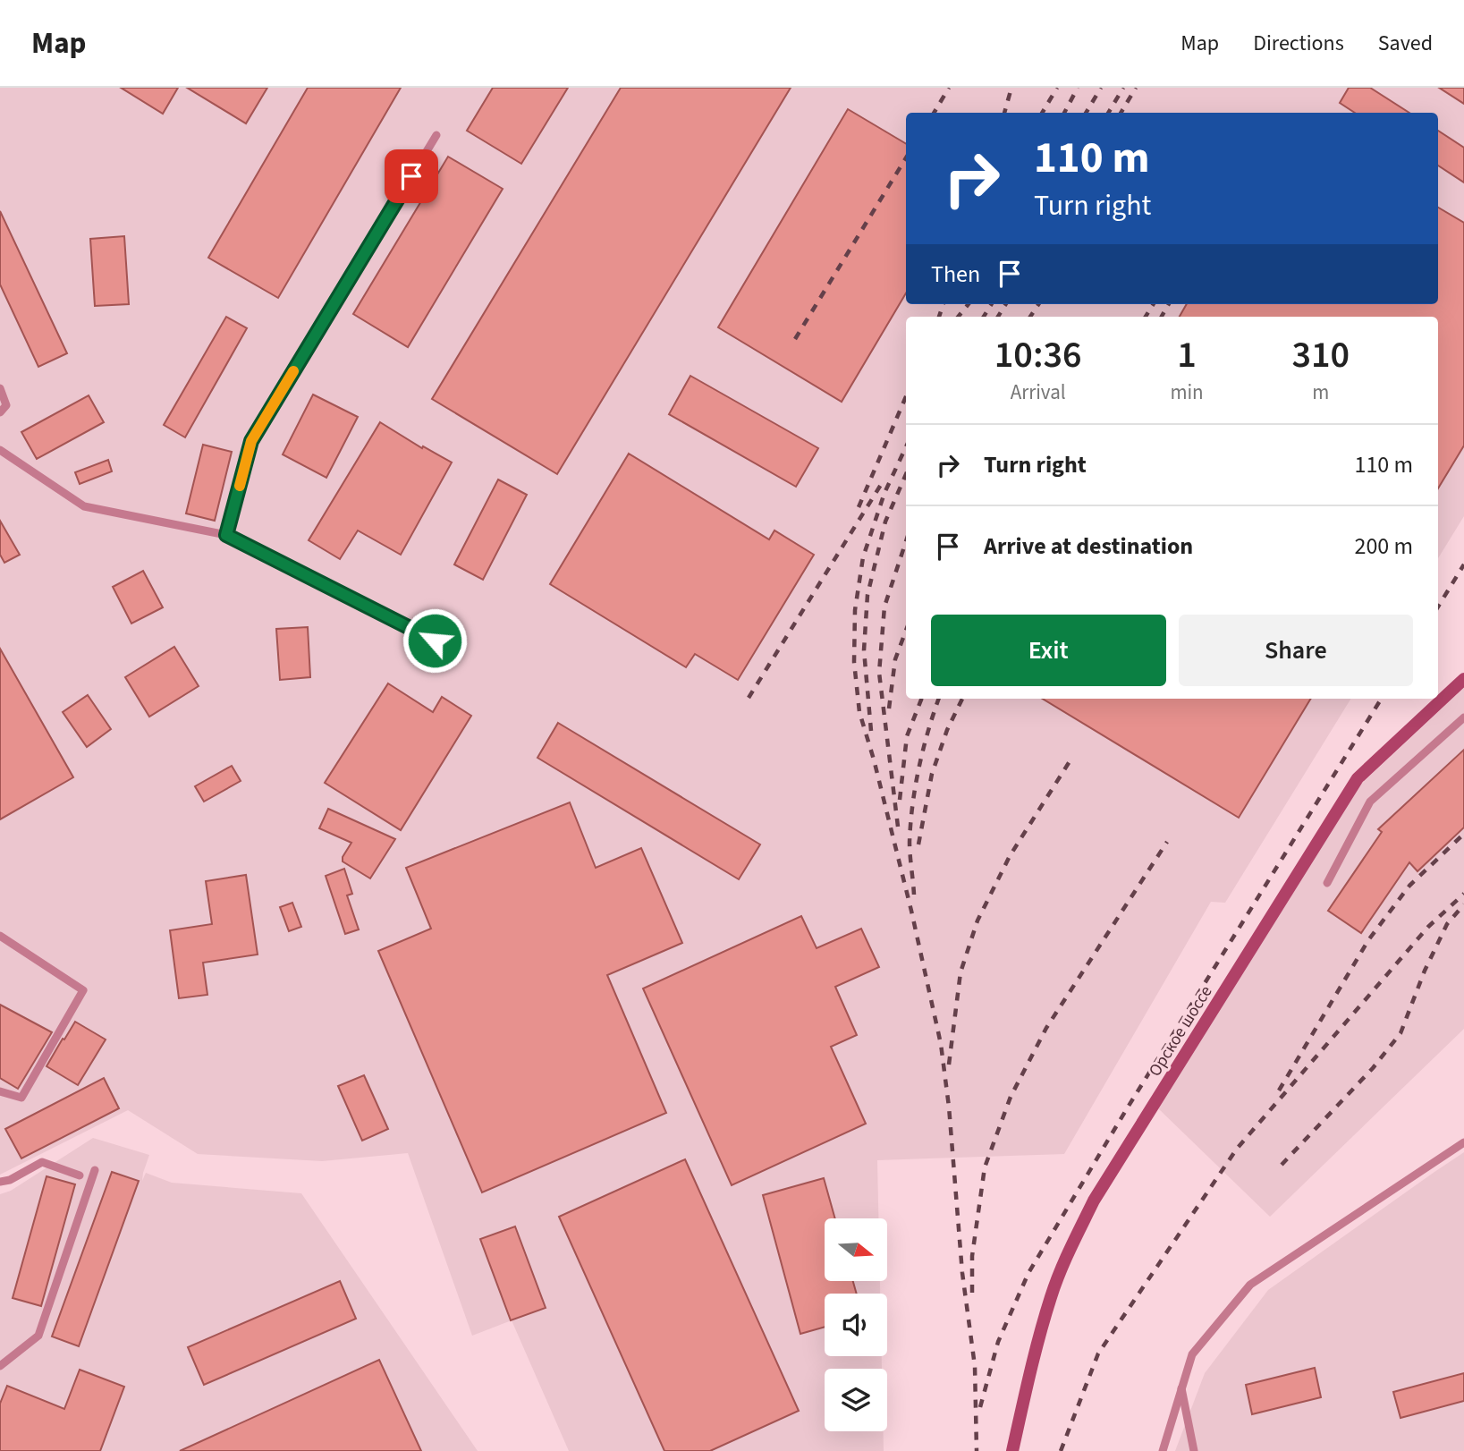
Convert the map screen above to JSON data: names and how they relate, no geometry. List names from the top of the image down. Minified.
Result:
{"streets":{"street":["Орское шоссе"]},"north":"right","page":{"header":"Map","nav":["Map","Directions","Saved"],"turn":["110 m","Turn right"],"then":"Then","eta":["10:36","Arrival","1","min","310","m"],"list":[{"name":"Turn right","value":"110 m"},{"name":"Arrive at destination","value":"200 m"}],"buttons":["Exit","Share"]}}
